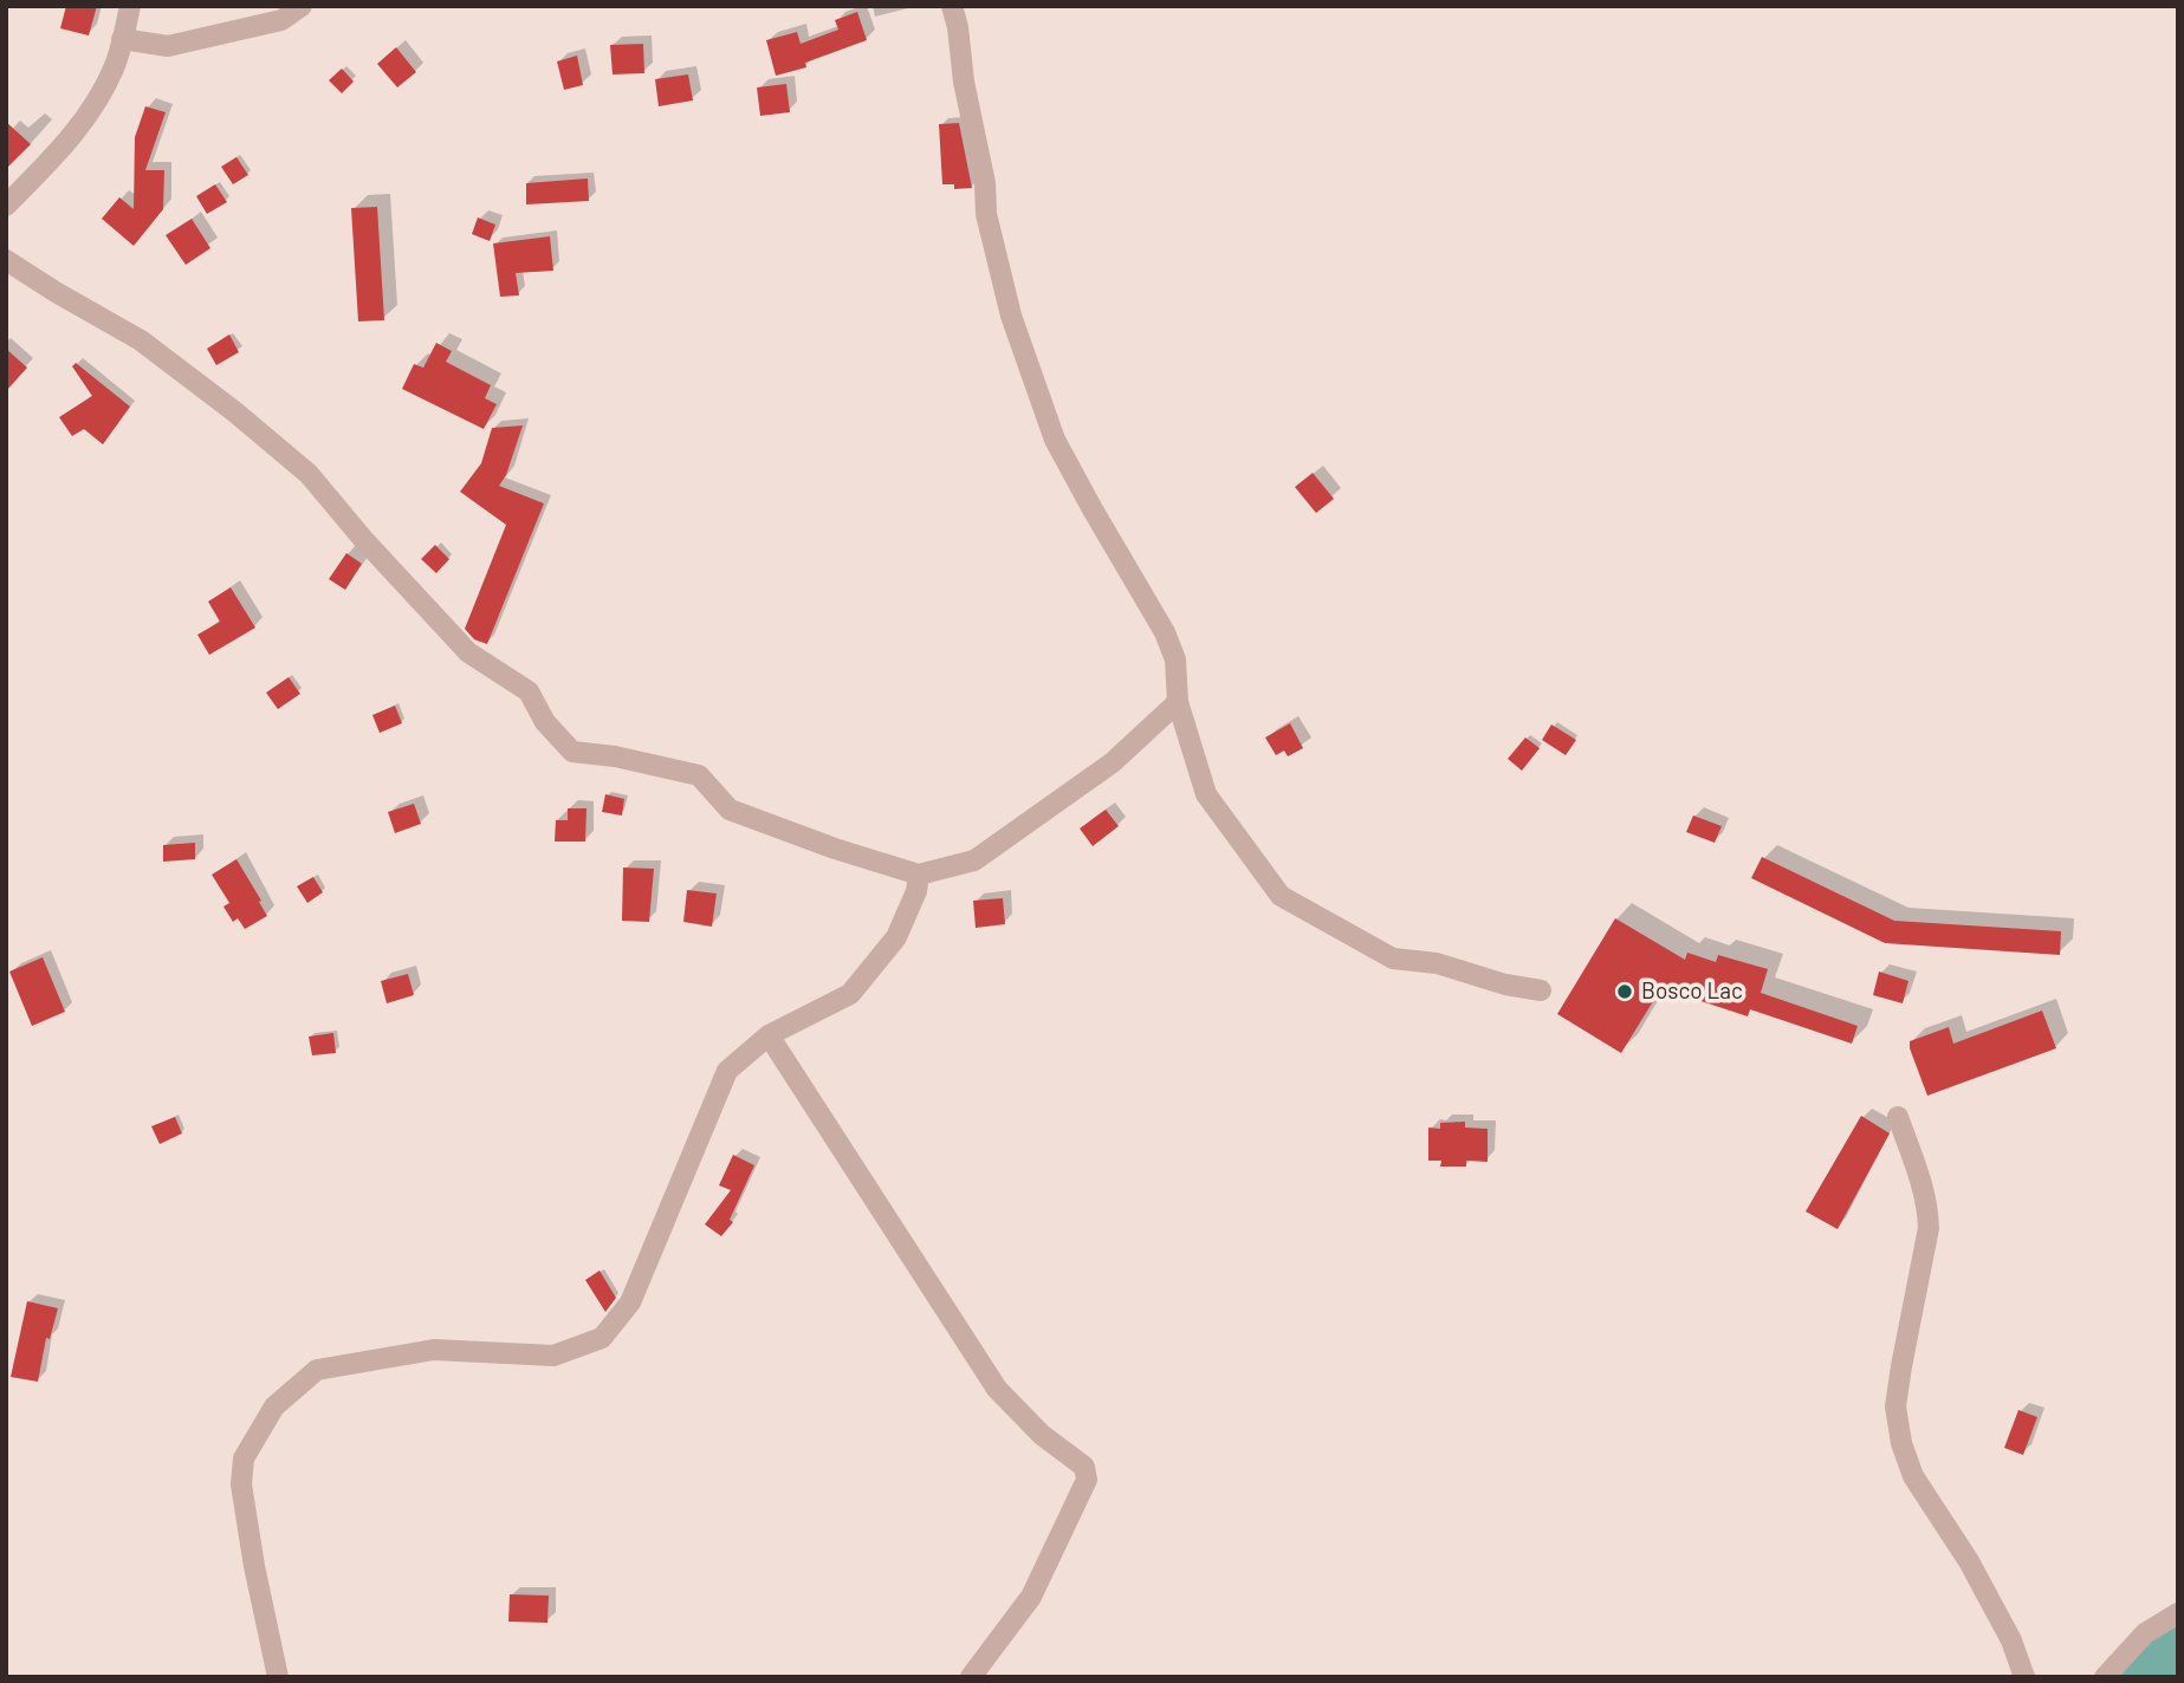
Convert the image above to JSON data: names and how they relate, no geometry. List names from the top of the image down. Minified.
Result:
{"places":["Bosco Lac"]}
